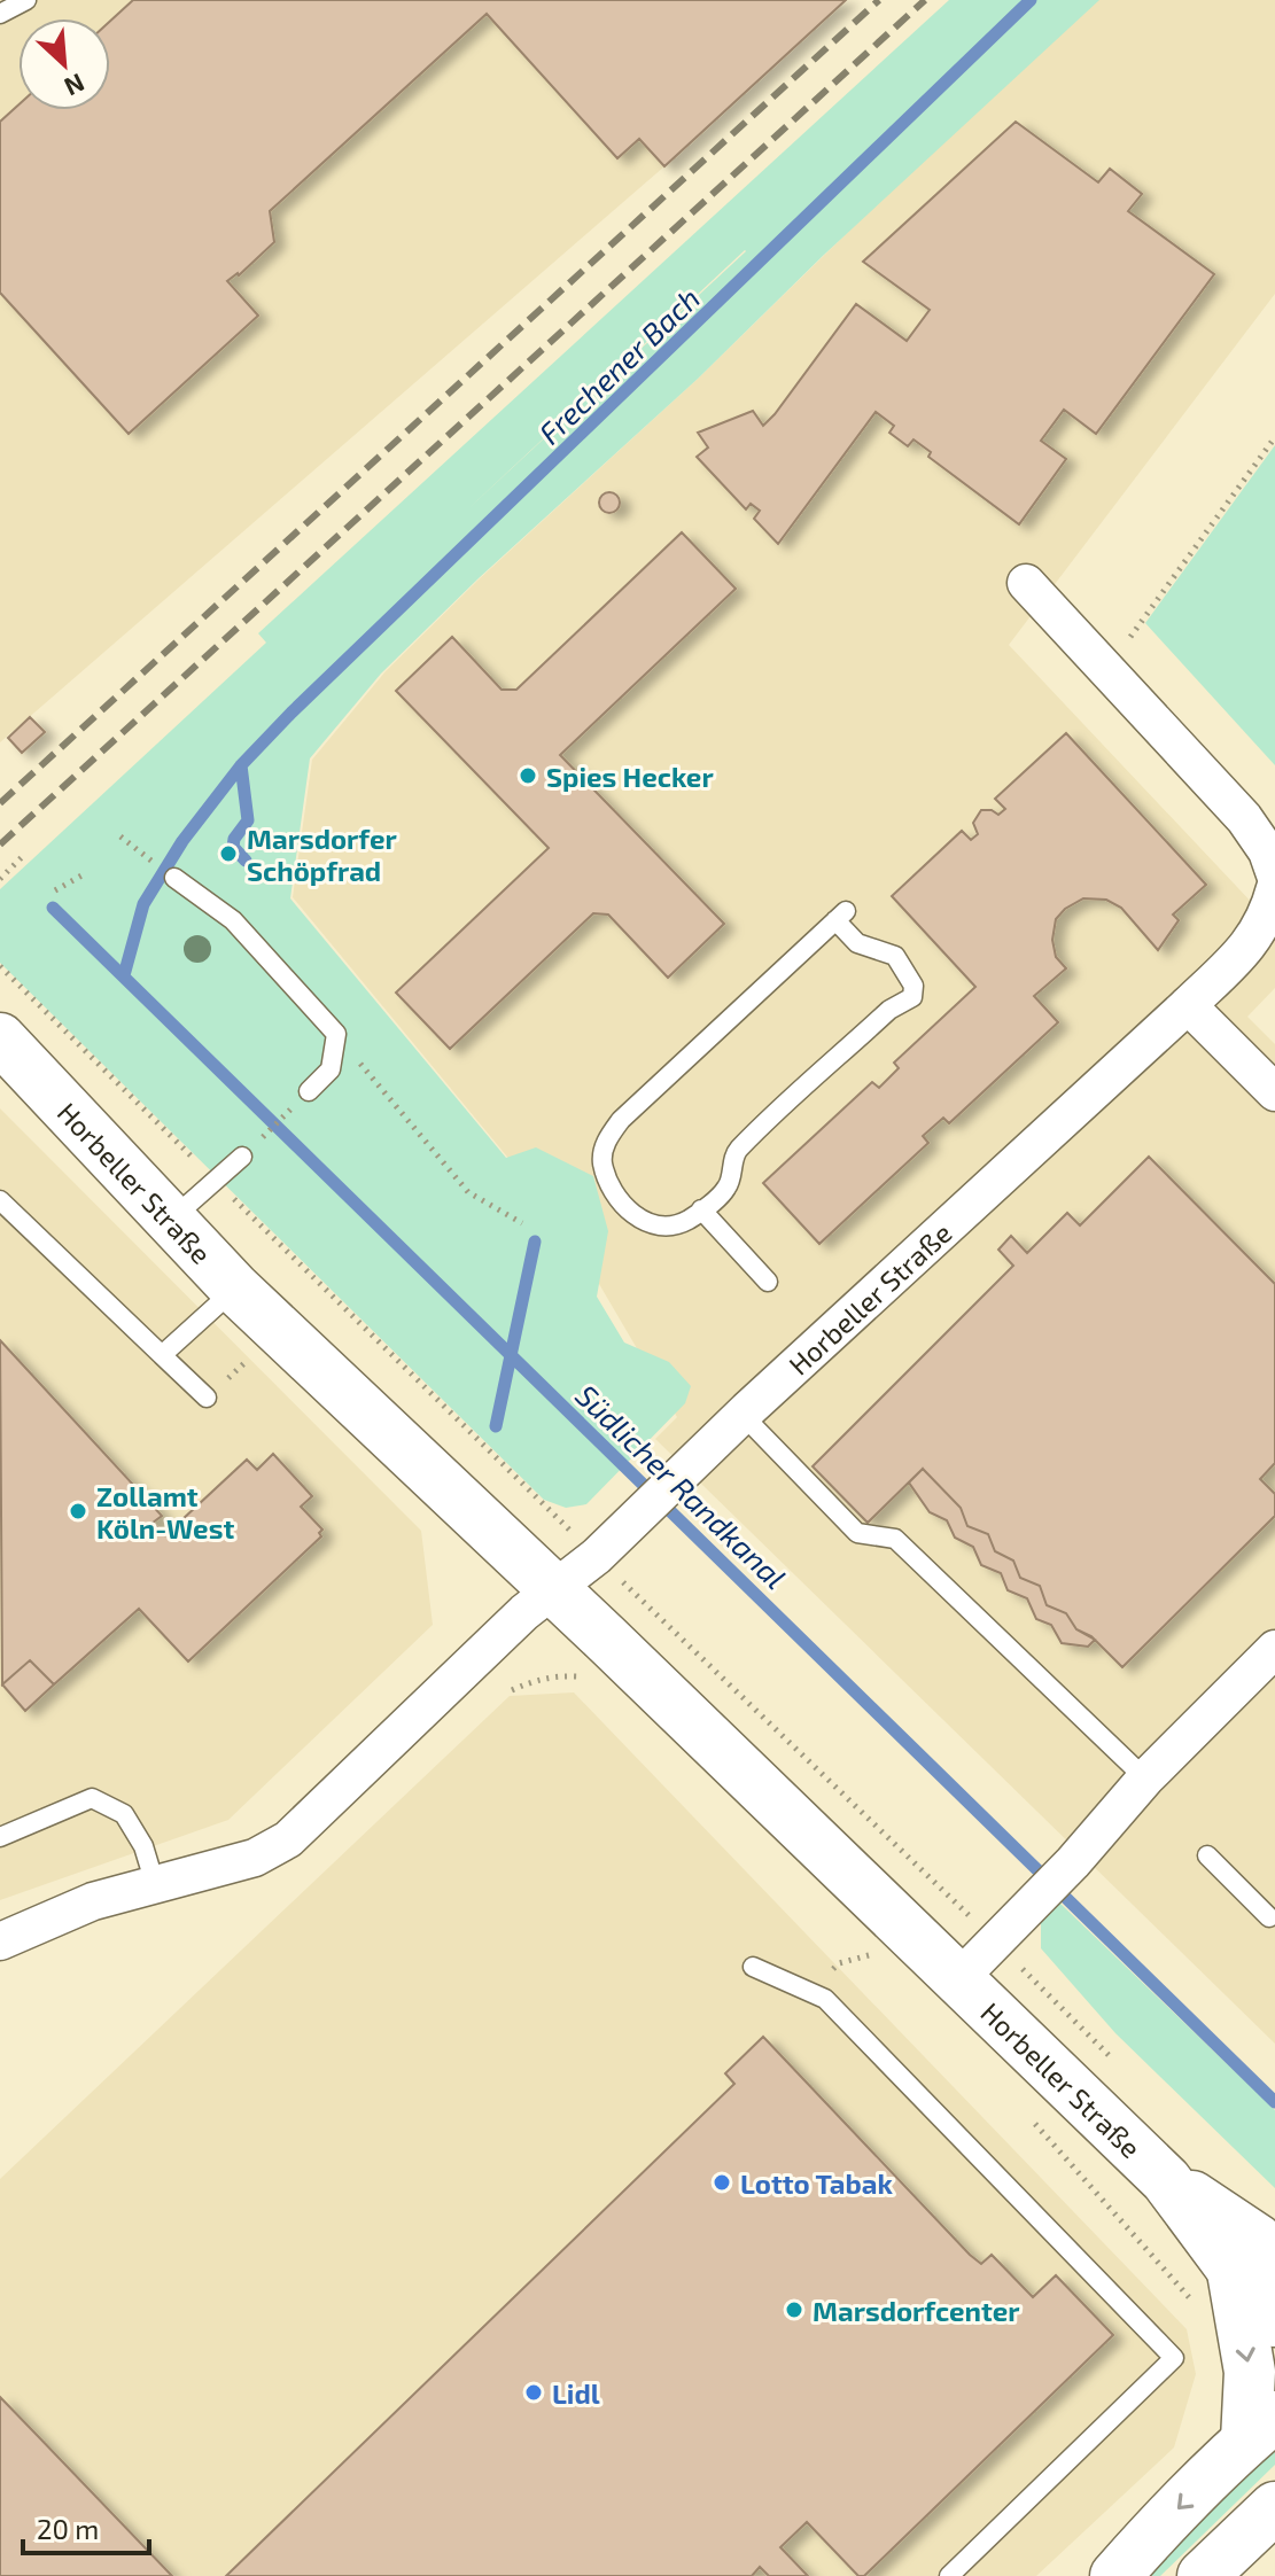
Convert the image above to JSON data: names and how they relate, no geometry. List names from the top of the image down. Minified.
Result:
{"streets":{"main road":["Horbeller Straße"]},"water":["Frechener Bach","Südlicher Randkanal"],"places":["Spies Hecker","Marsdorfer Schöpfrad","Zollamt Köln-West","Lotto Tabak","Marsdorfcenter","Lidl"],"scale_bar":"20 m","north":"bottom right"}
